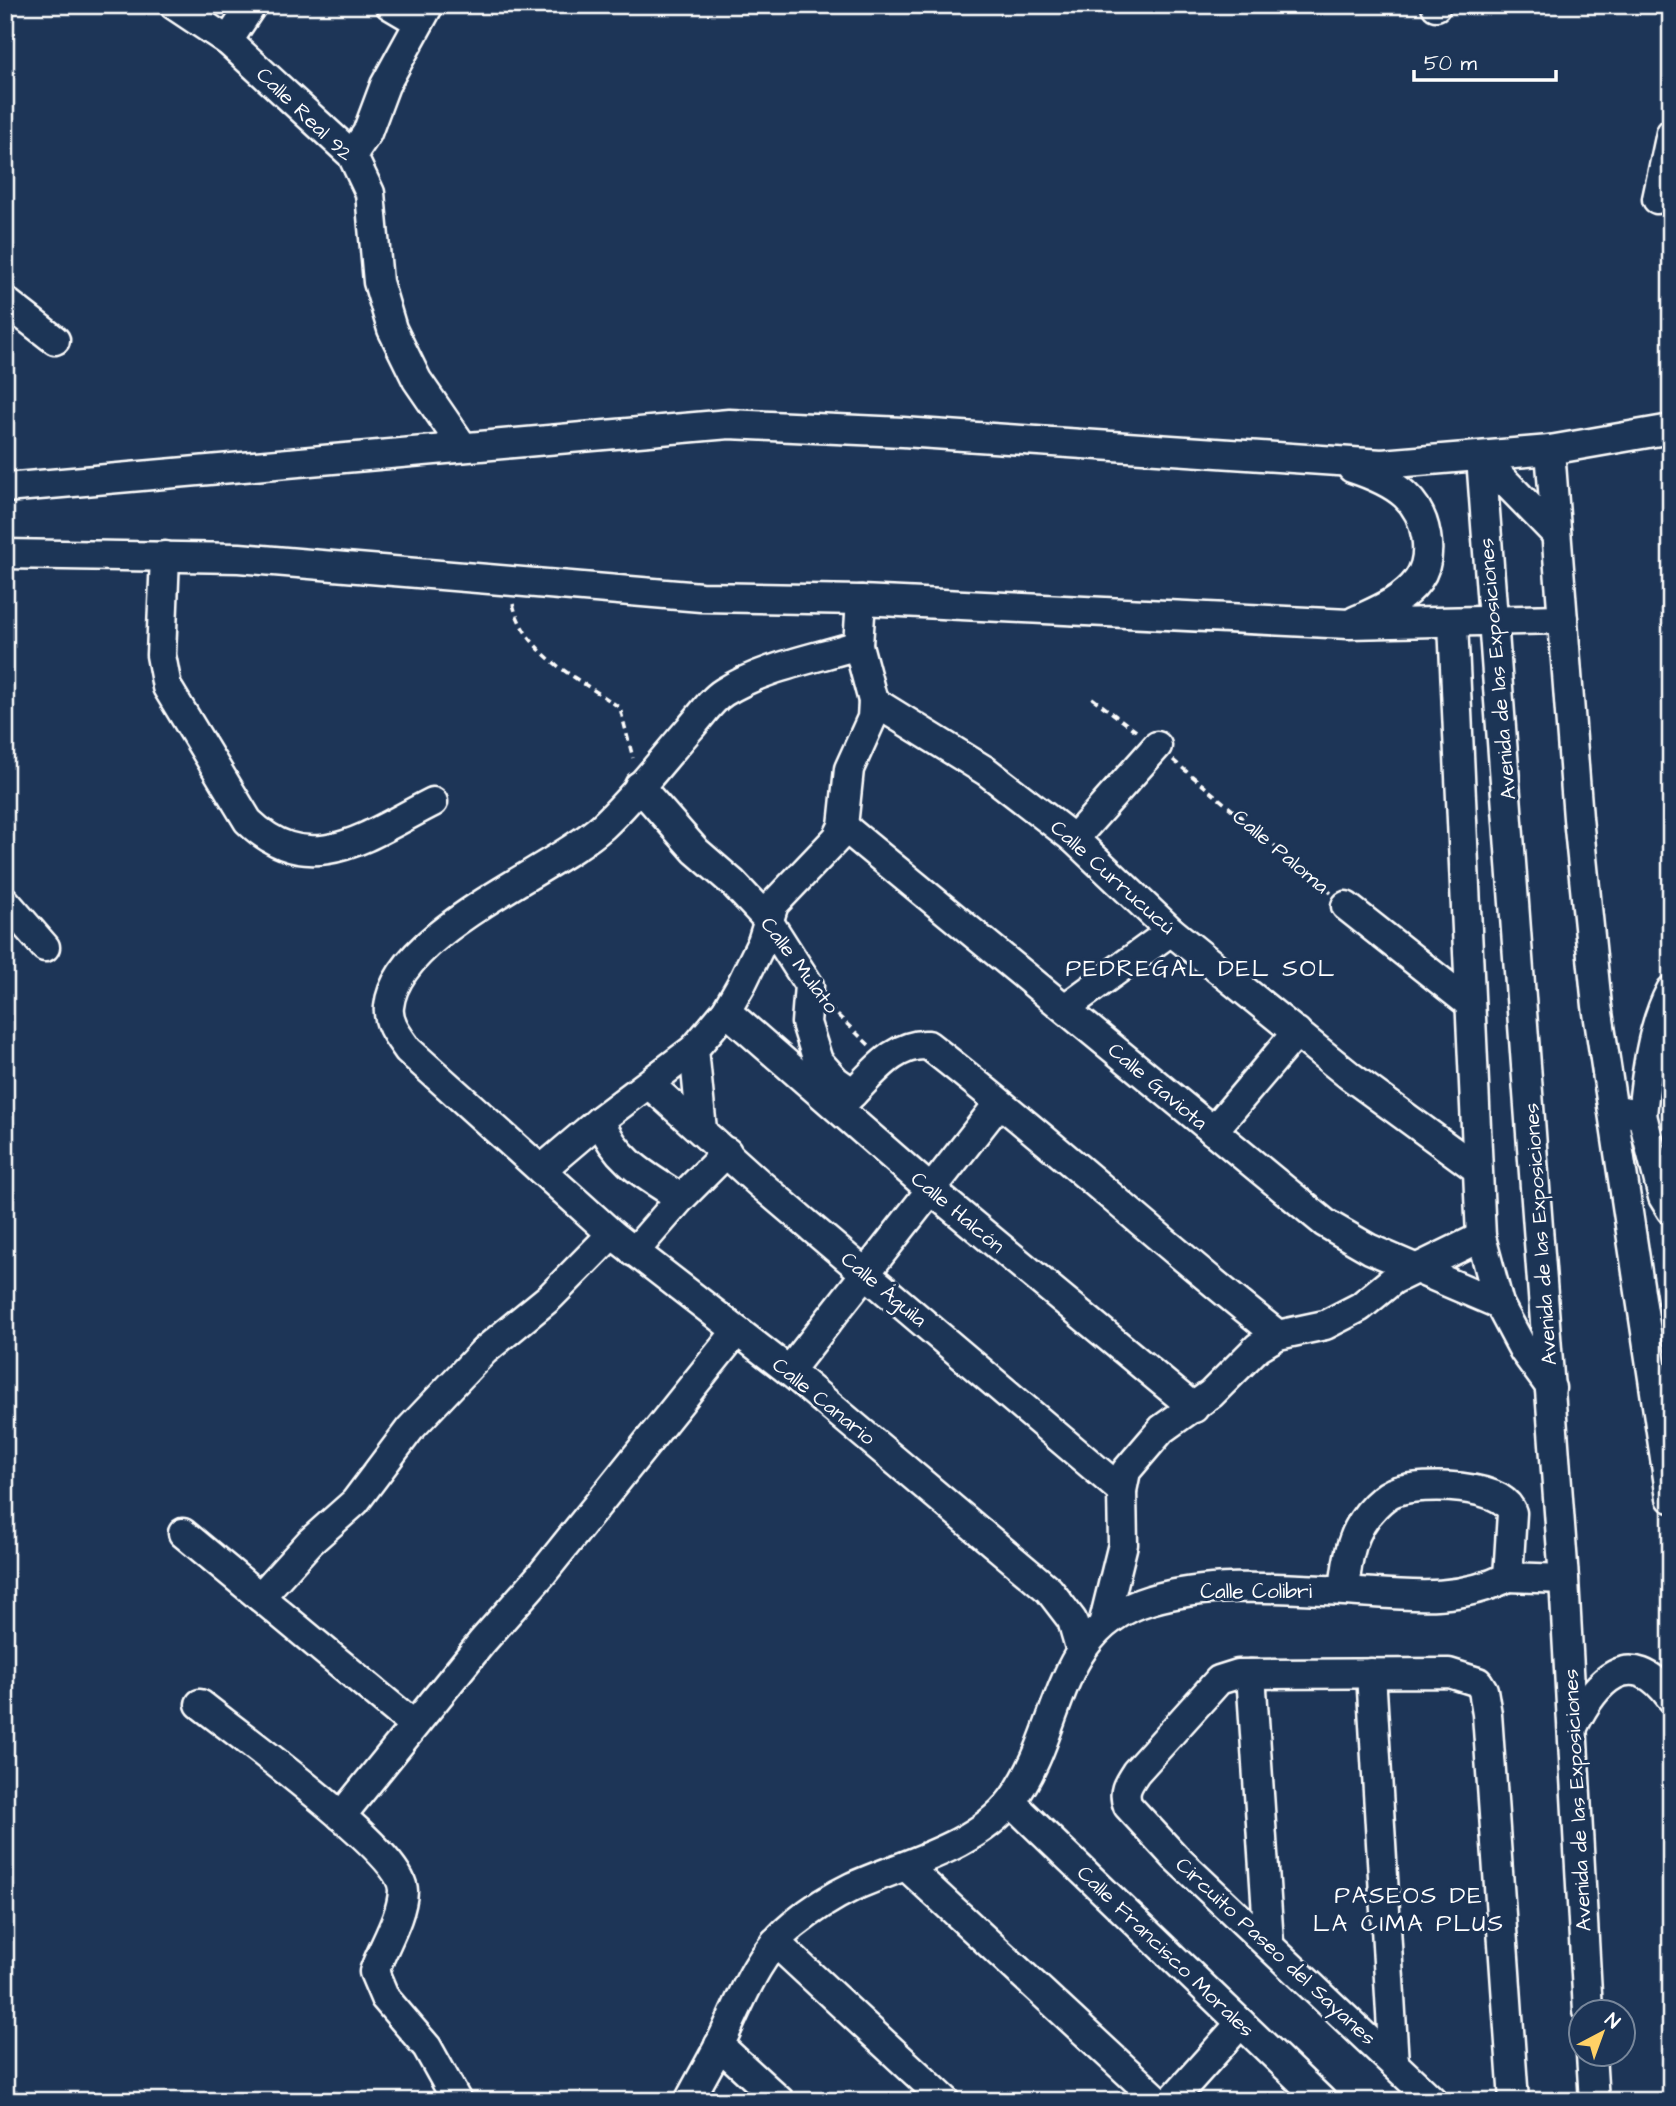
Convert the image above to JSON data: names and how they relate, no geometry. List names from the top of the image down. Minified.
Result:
{"streets":{"street":["Calle Real 92","Avenida de las Exposiciones","Calle Paloma","Calle Currucucú","Calle Mulato","Calle Gaviota","Calle Halcón","Calle Águila","Calle Canario","Calle Colibri","Calle Francisco Morales","Circuito Paseo del Sayanes"]},"crossings":[["Calle Mulato","Calle Canario"],["Calle Canario","Calle Colibri"],["Calle Colibri","Calle Francisco Morales"]],"districts":["PEDREGAL DEL SOL","PASEOS DE LA CIMA PLUS"],"scale_bar":"50 m","north":"top right"}
